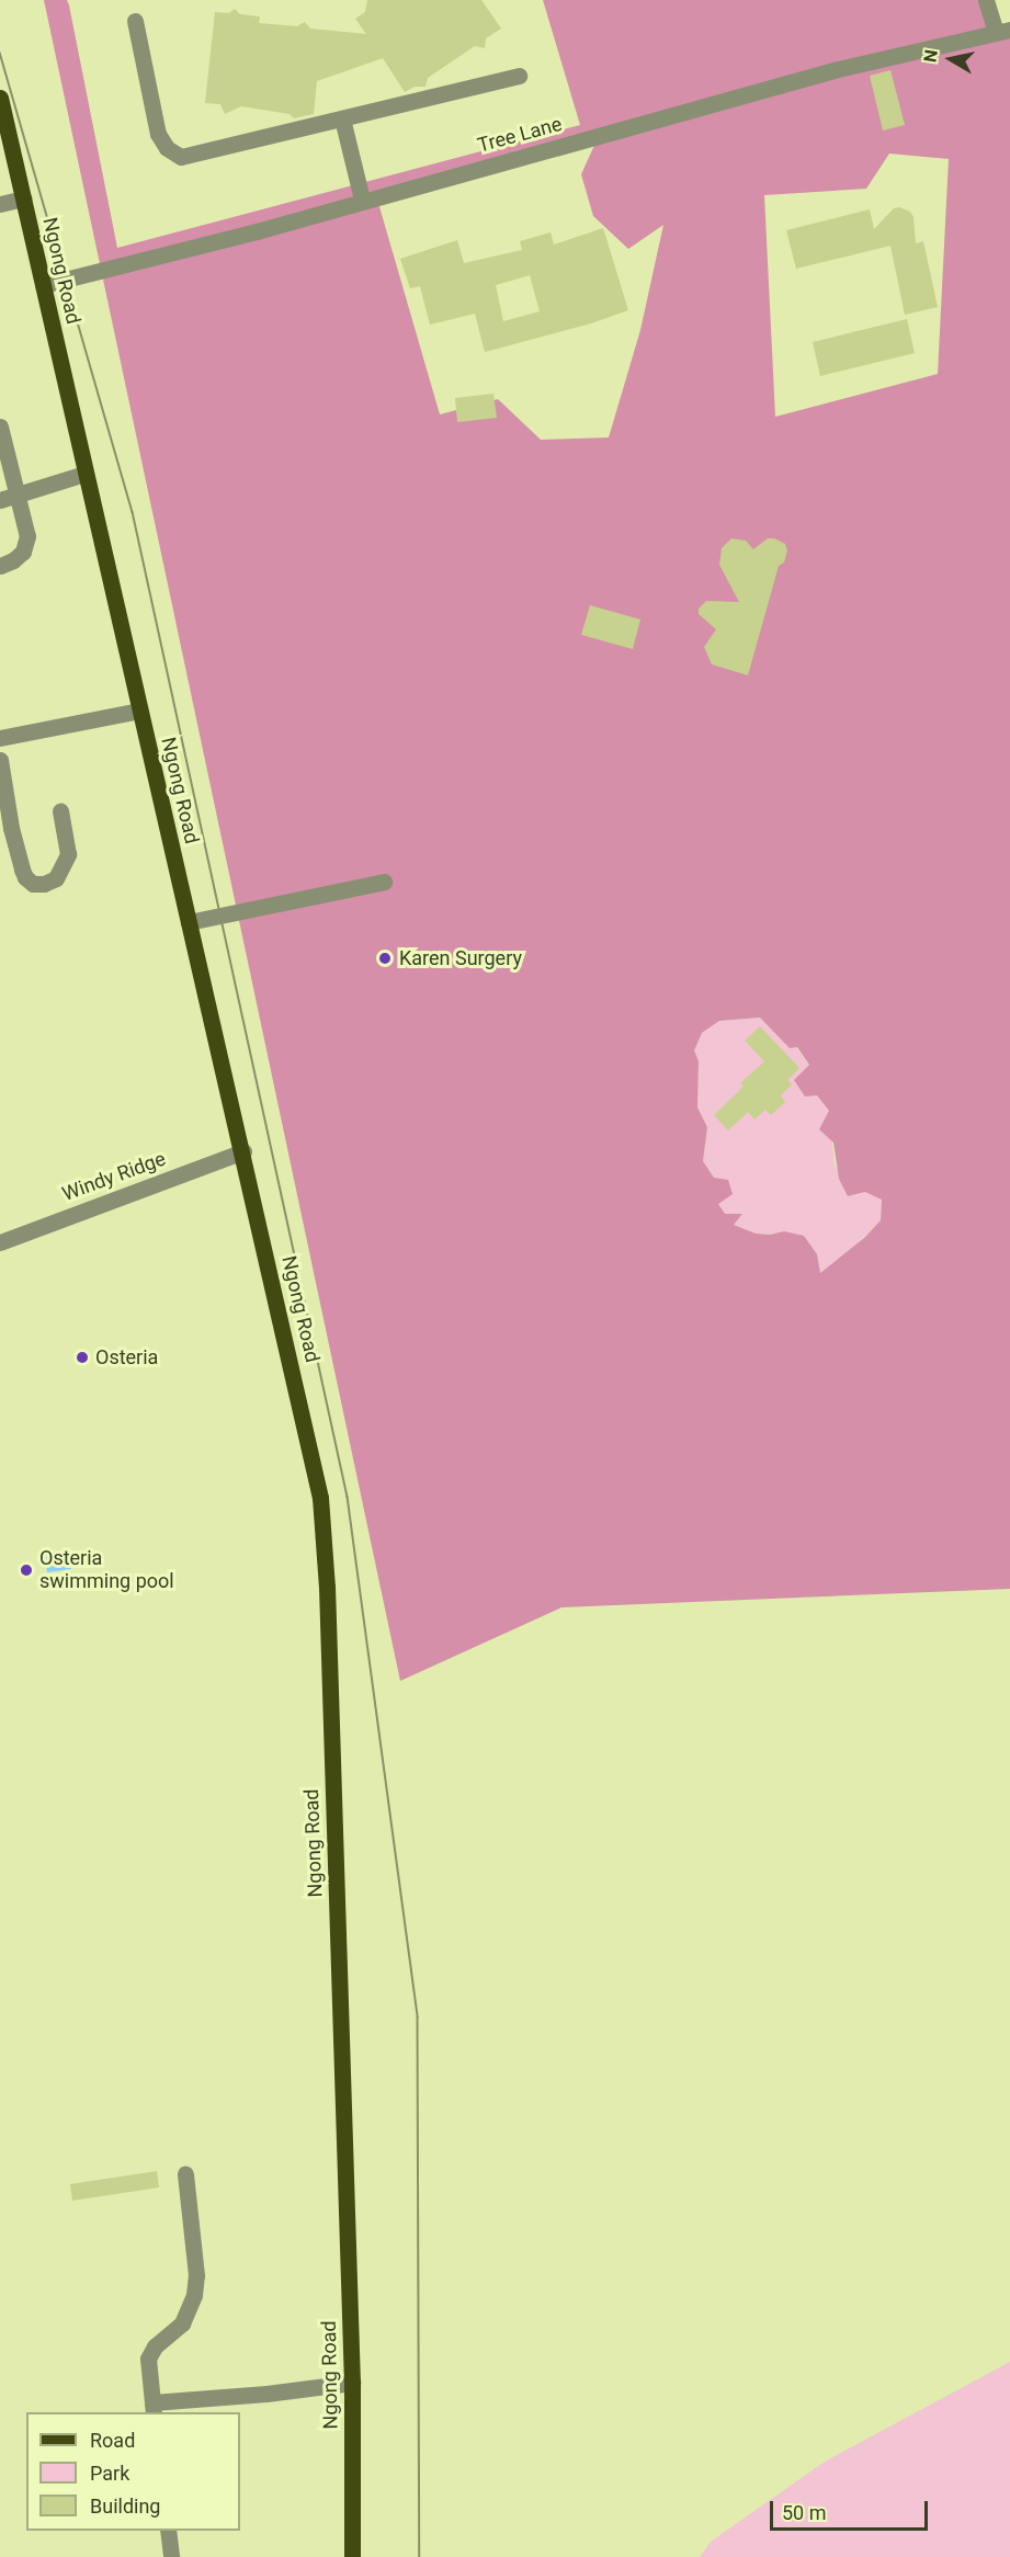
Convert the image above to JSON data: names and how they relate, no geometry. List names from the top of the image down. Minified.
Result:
{"streets":{"main road":["Ngong Road"],"street":["Tree Lane","Windy Ridge"]},"crossings":[["Tree Lane","Ngong Road"],["Ngong Road","Windy Ridge"]],"places":["Karen Surgery","Osteria","Osteria swimming pool"],"legend":["Road","Park","Building"],"scale_bar":"50 m","north":"left"}
